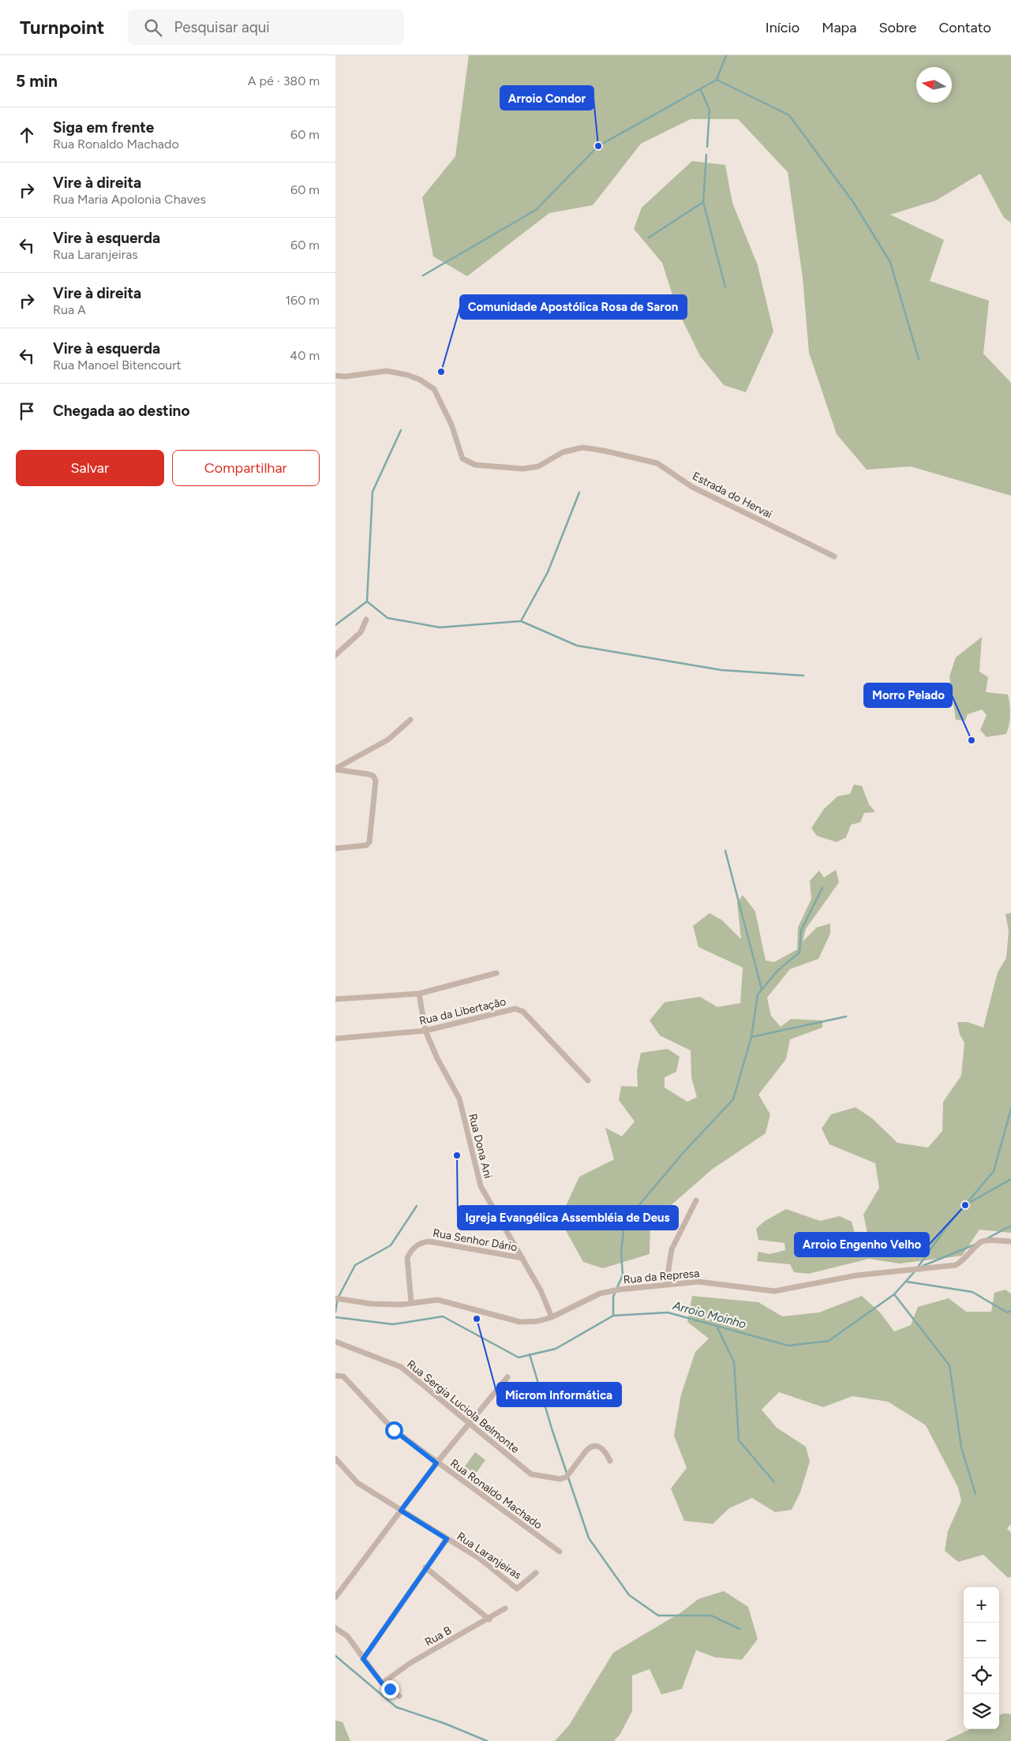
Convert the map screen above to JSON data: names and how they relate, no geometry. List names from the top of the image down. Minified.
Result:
{"streets":{"street":["Estrada do Hervai","Rua da Libertação","Rua Dona Ani","Rua Senhor Dário","Rua da Represa","Rua Sergia Luciola Belmonte","Rua Ronaldo Machado","Rua Laranjeiras","Rua B"]},"crossings":[["Rua da Libertação","Rua Dona Ani"],["Rua Dona Ani","Rua Senhor Dário"],["Rua Dona Ani","Rua da Represa"],["Rua Senhor Dário","Rua da Represa"]],"water":["Arroio Moinho"],"places":["Arroio Condor","Comunidade Apostólica Rosa de Saron","Morro Pelado","Igreja Evangélica Assembléia de Deus","Arroio Engenho Velho","Microm Informática"],"north":"left","page":{"header":"Turnpoint","search":"Pesquisar aqui","nav":["Início","Mapa","Sobre","Contato"],"heading":["5 min","A pé · 380 m"],"list":[["Siga em frente","Rua Ronaldo Machado","60 m"],["Vire à direita","Rua Maria Apolonia Chaves","60 m"],["Vire à esquerda","Rua Laranjeiras","60 m"],["Vire à direita","Rua A","160 m"],["Vire à esquerda","Rua Manoel Bitencourt","40 m"],"Chegada ao destino"],"buttons":["Salvar","Compartilhar"],"map_buttons":["+","−"]}}
